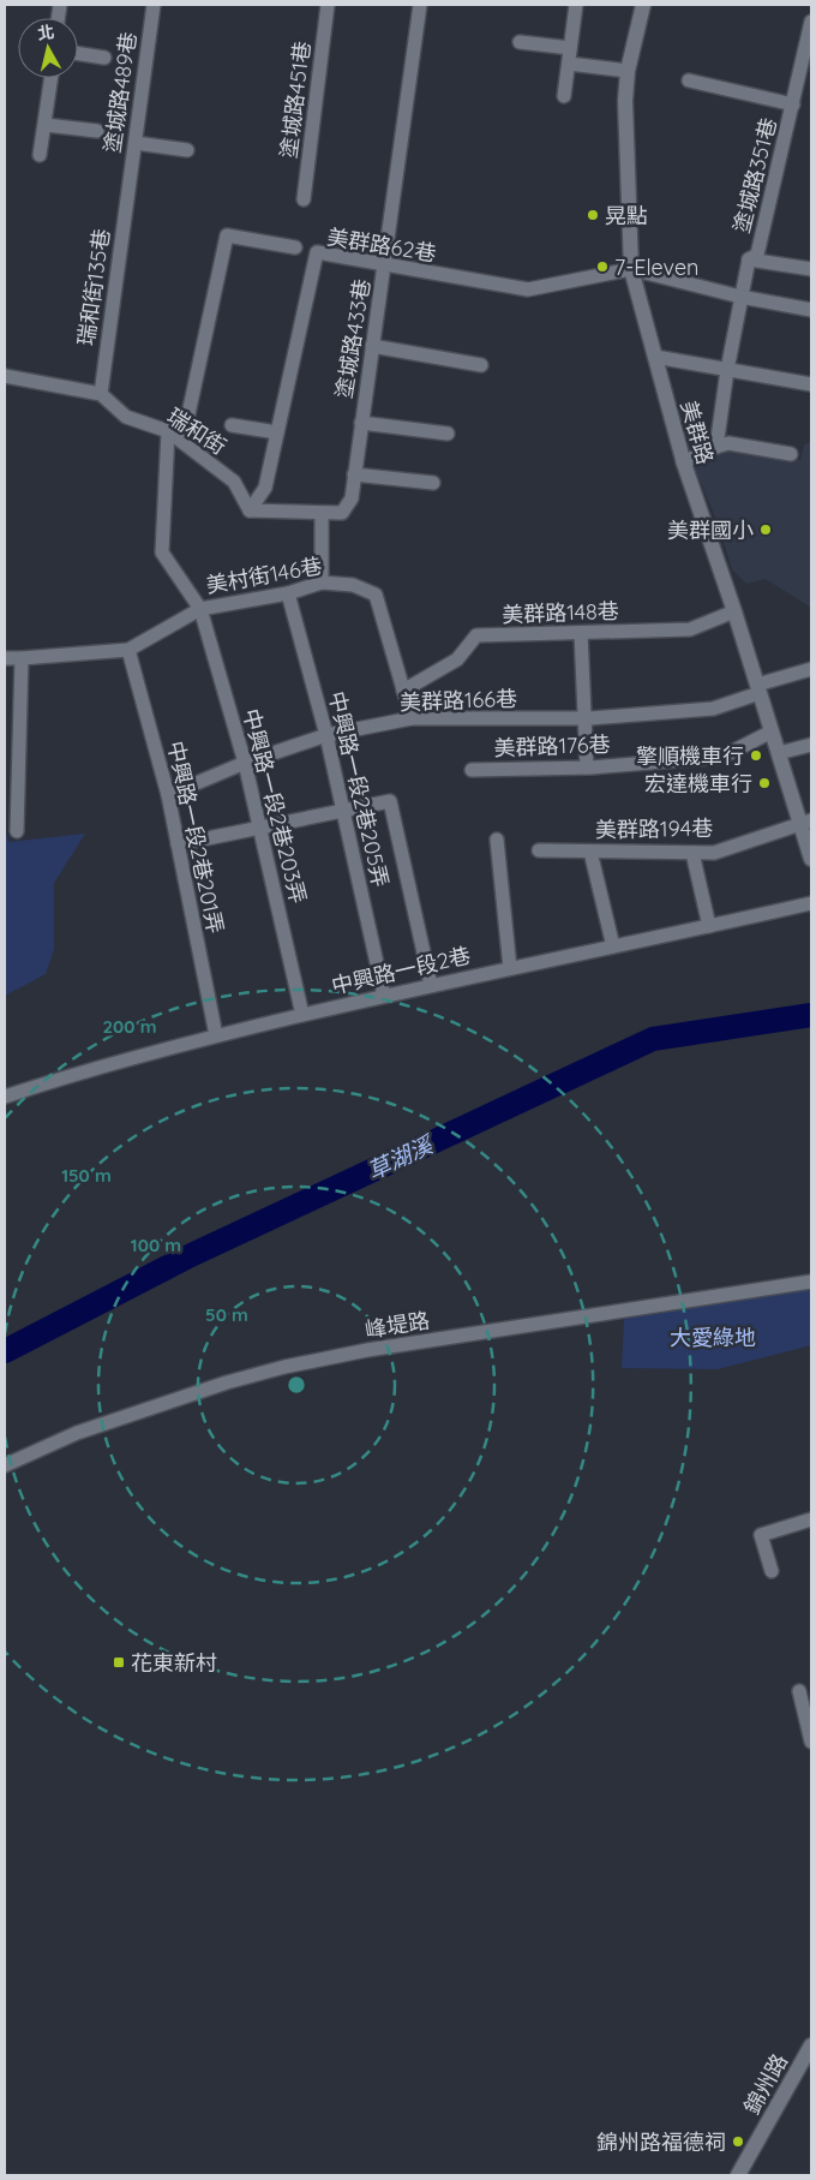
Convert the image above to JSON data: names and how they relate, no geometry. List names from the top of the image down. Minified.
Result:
{"streets":{"street":["塗城路489巷","塗城路451巷","塗城路351巷","美群路62巷","瑞和街135巷","塗城路433巷","瑞和街","美群路","美村街146巷","美群路148巷","美群路166巷","美群路176巷","中興路一段2巷205弄","中興路一段2巷203弄","美群路194巷","中興路一段2巷201弄","中興路一段2巷","峰堤路","錦州路"]},"crossings":[["塗城路489巷","瑞和街135巷"],["美群路62巷","塗城路433巷"],["美群路62巷","瑞和街"],["美群路62巷","美群路"],["瑞和街135巷","瑞和街"],["瑞和街","中興路一段2巷203弄"],["美群路","美群路148巷"],["美群路","美群路166巷"],["美群路","美群路176巷"],["美群路","美群路194巷"],["美村街146巷","美群路148巷"],["美村街146巷","美群路166巷"],["美村街146巷","中興路一段2巷205弄"],["美村街146巷","中興路一段2巷203弄"],["美村街146巷","中興路一段2巷201弄"],["美群路166巷","中興路一段2巷205弄"],["美群路166巷","中興路一段2巷203弄"],["美群路166巷","中興路一段2巷201弄"],["中興路一段2巷205弄","中興路一段2巷"],["中興路一段2巷203弄","中興路一段2巷"],["中興路一段2巷201弄","中興路一段2巷"]],"water":["草湖溪"],"parks":["大愛綠地"],"places":{"other":["晃點","7-Eleven","美群國小","擎順機車行","宏達機車行","錦州路福德祠"],"transit":["花東新村"]},"north":"top","rings":["200 m","150 m","100 m","50 m"]}
